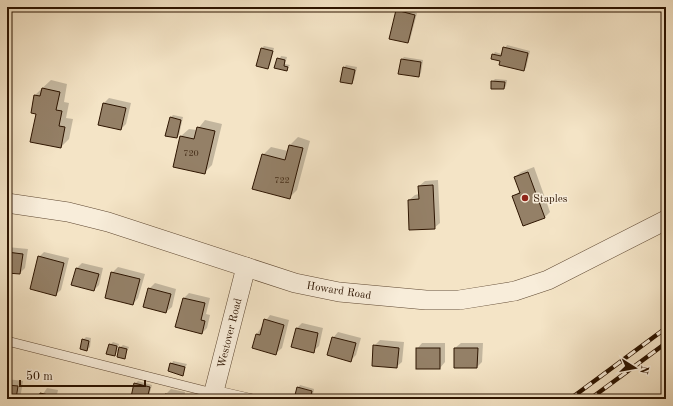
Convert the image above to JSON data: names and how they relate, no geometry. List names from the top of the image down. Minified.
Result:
{"streets":{"street":["Howard Road","Westover Road"]},"crossings":[["Howard Road","Westover Road"]],"places":["Staples"],"house_numbers":["720","722"],"scale_bar":"50 m","north":"right"}
